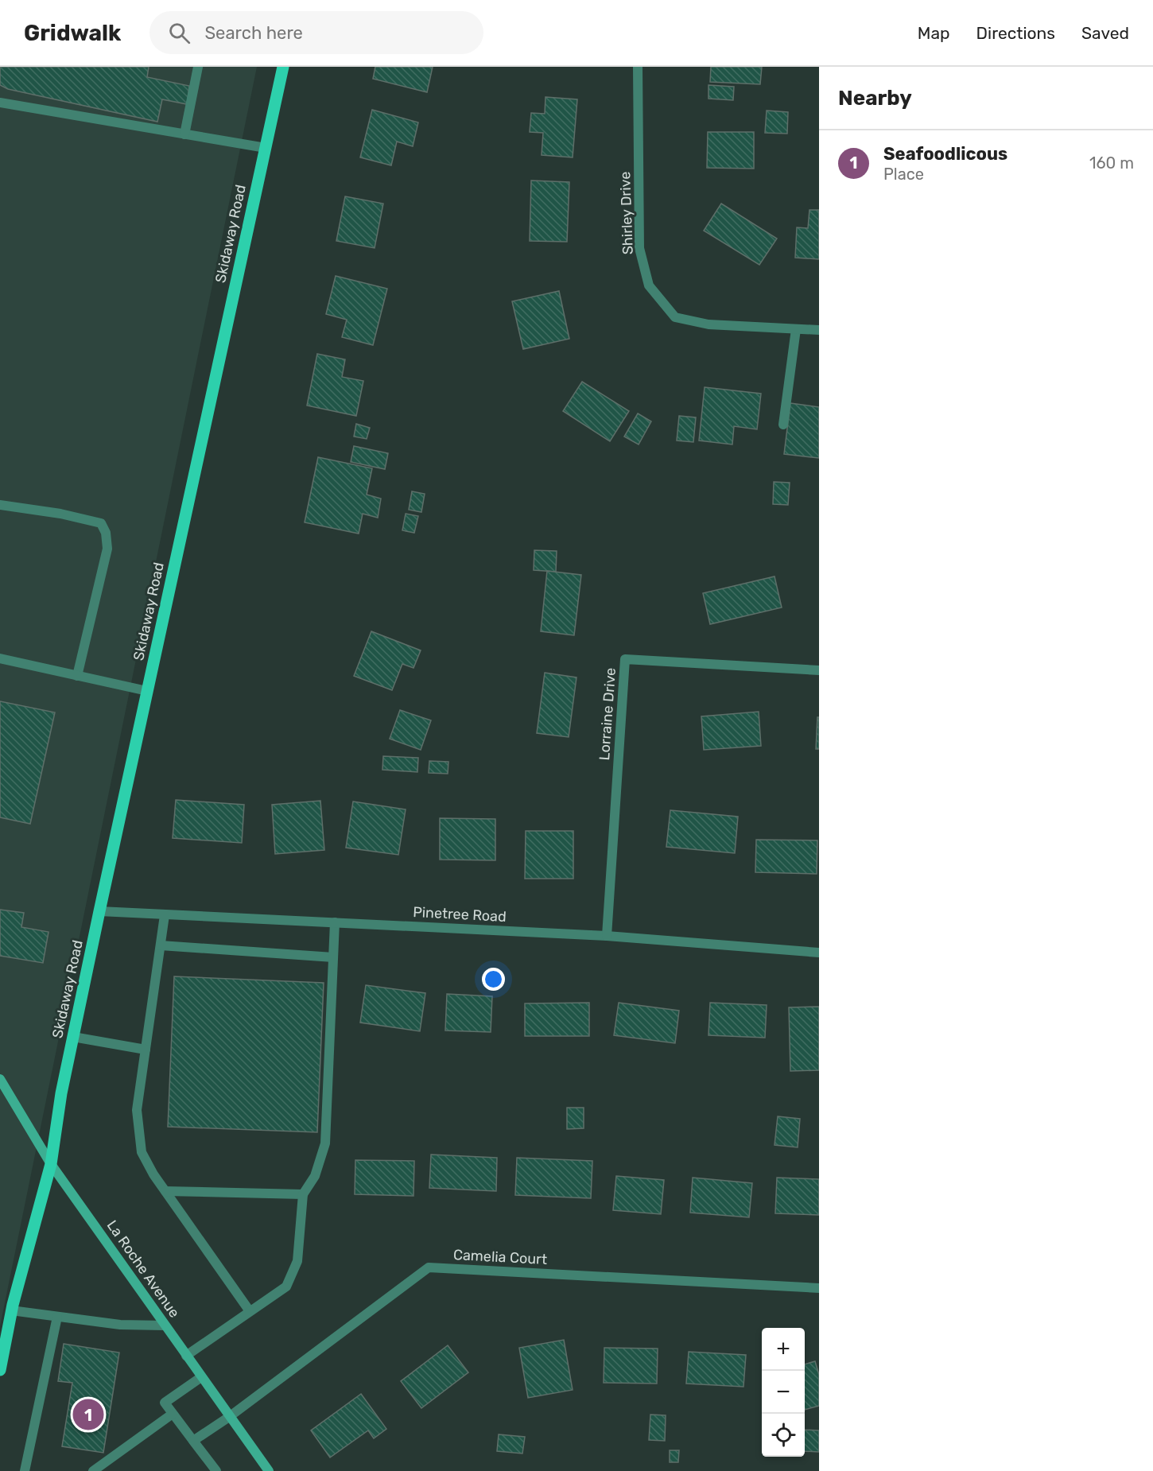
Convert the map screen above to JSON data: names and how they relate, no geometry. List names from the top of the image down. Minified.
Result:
{"streets":{"main road":["Skidaway Road","La Roche Avenue"],"street":["Shirley Drive","Lorraine Drive","Pinetree Road","Camelia Court"]},"crossings":[["Skidaway Road","Pinetree Road"],["Skidaway Road","La Roche Avenue"],["Lorraine Drive","Pinetree Road"],["Camelia Court","La Roche Avenue"]],"page":{"header":"Gridwalk","search":"Search here","nav":["Map","Directions","Saved"],"heading":"Nearby","list":[{"mark":"1","name":"Seafoodlicous","note":"Place","value":"160 m"}],"map_buttons":["+","−"],"pins":"1"}}
